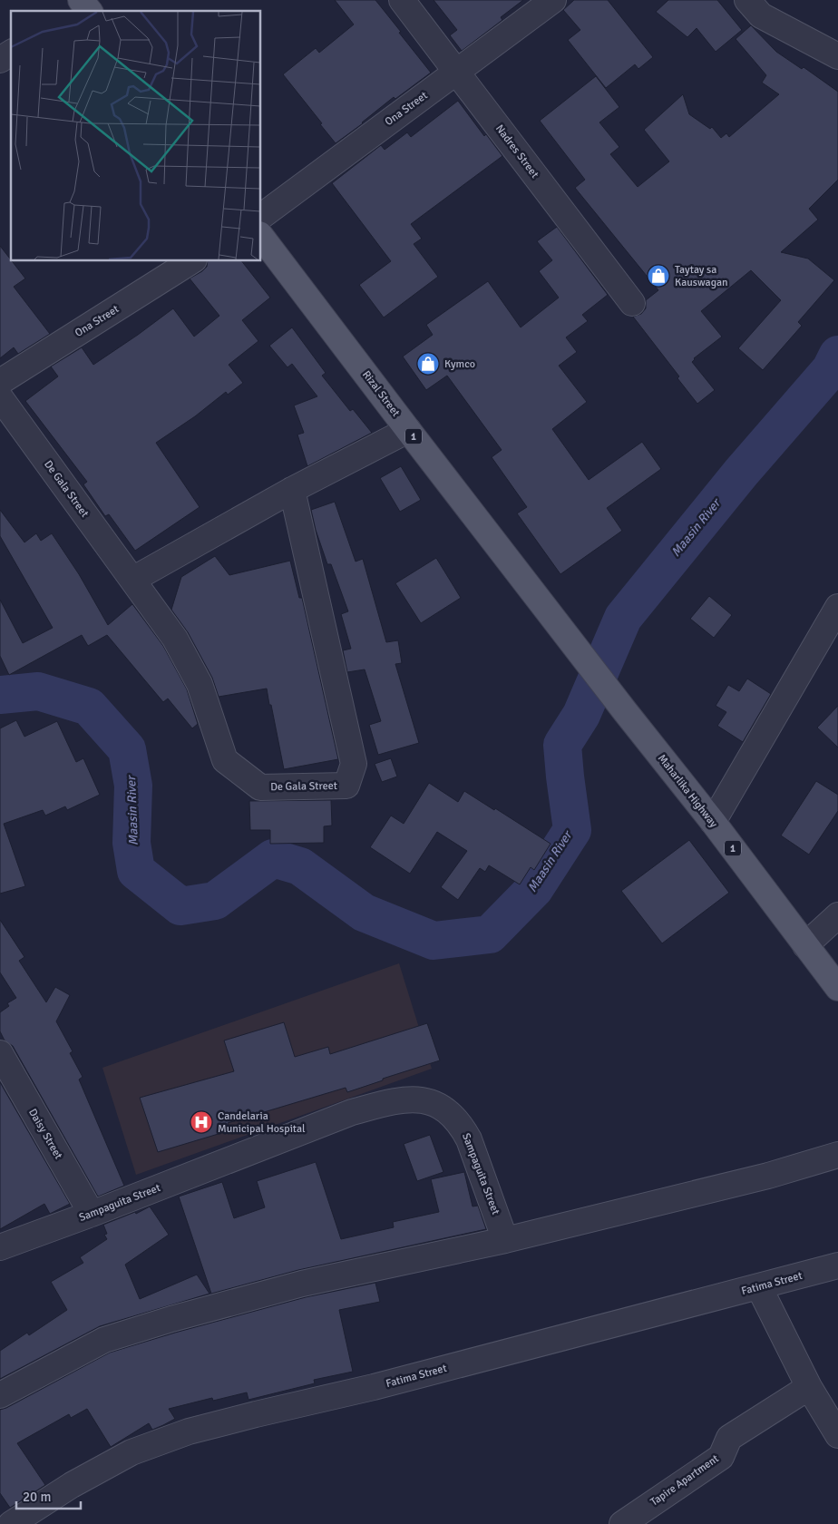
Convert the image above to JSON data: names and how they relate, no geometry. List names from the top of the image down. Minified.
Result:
{"streets":{"main road":["Rizal Street","1","Maharlika Highway"],"street":["Ona Street","Nadres Street","De Gala Street","Daisy Street","Sampaguita Street","Fatima Street","Tapire Apartment"]},"crossings":[["Ona Street","Nadres Street"],["Rizal Street","Maharlika Highway"],["Daisy Street","Sampaguita Street"]],"water":["Maasin River"],"places":{"shop":["Taytay sa Kauswagan","Kymco"],"hospital":["Candelaria Municipal Hospital"]},"scale_bar":"20 m"}
